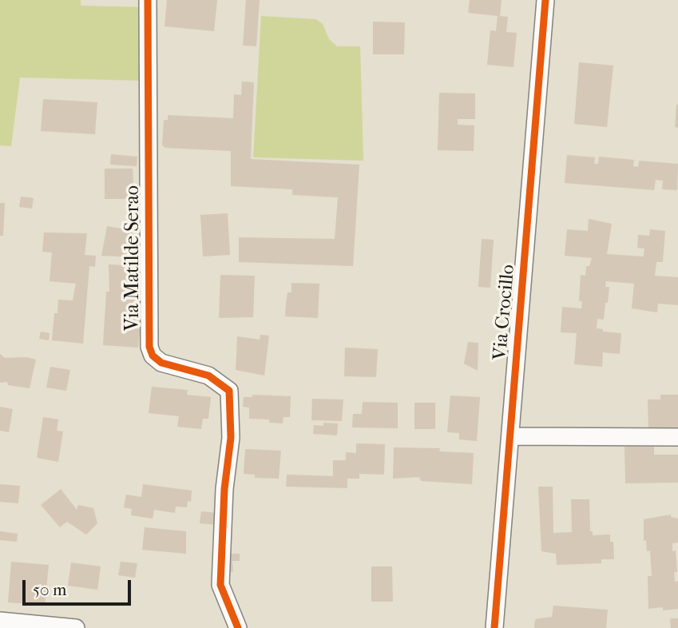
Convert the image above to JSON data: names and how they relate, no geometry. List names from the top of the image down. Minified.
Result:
{"streets":{"street":["Via Matilde Serao","Via Crocillo"]},"scale_bar":"50 m"}
